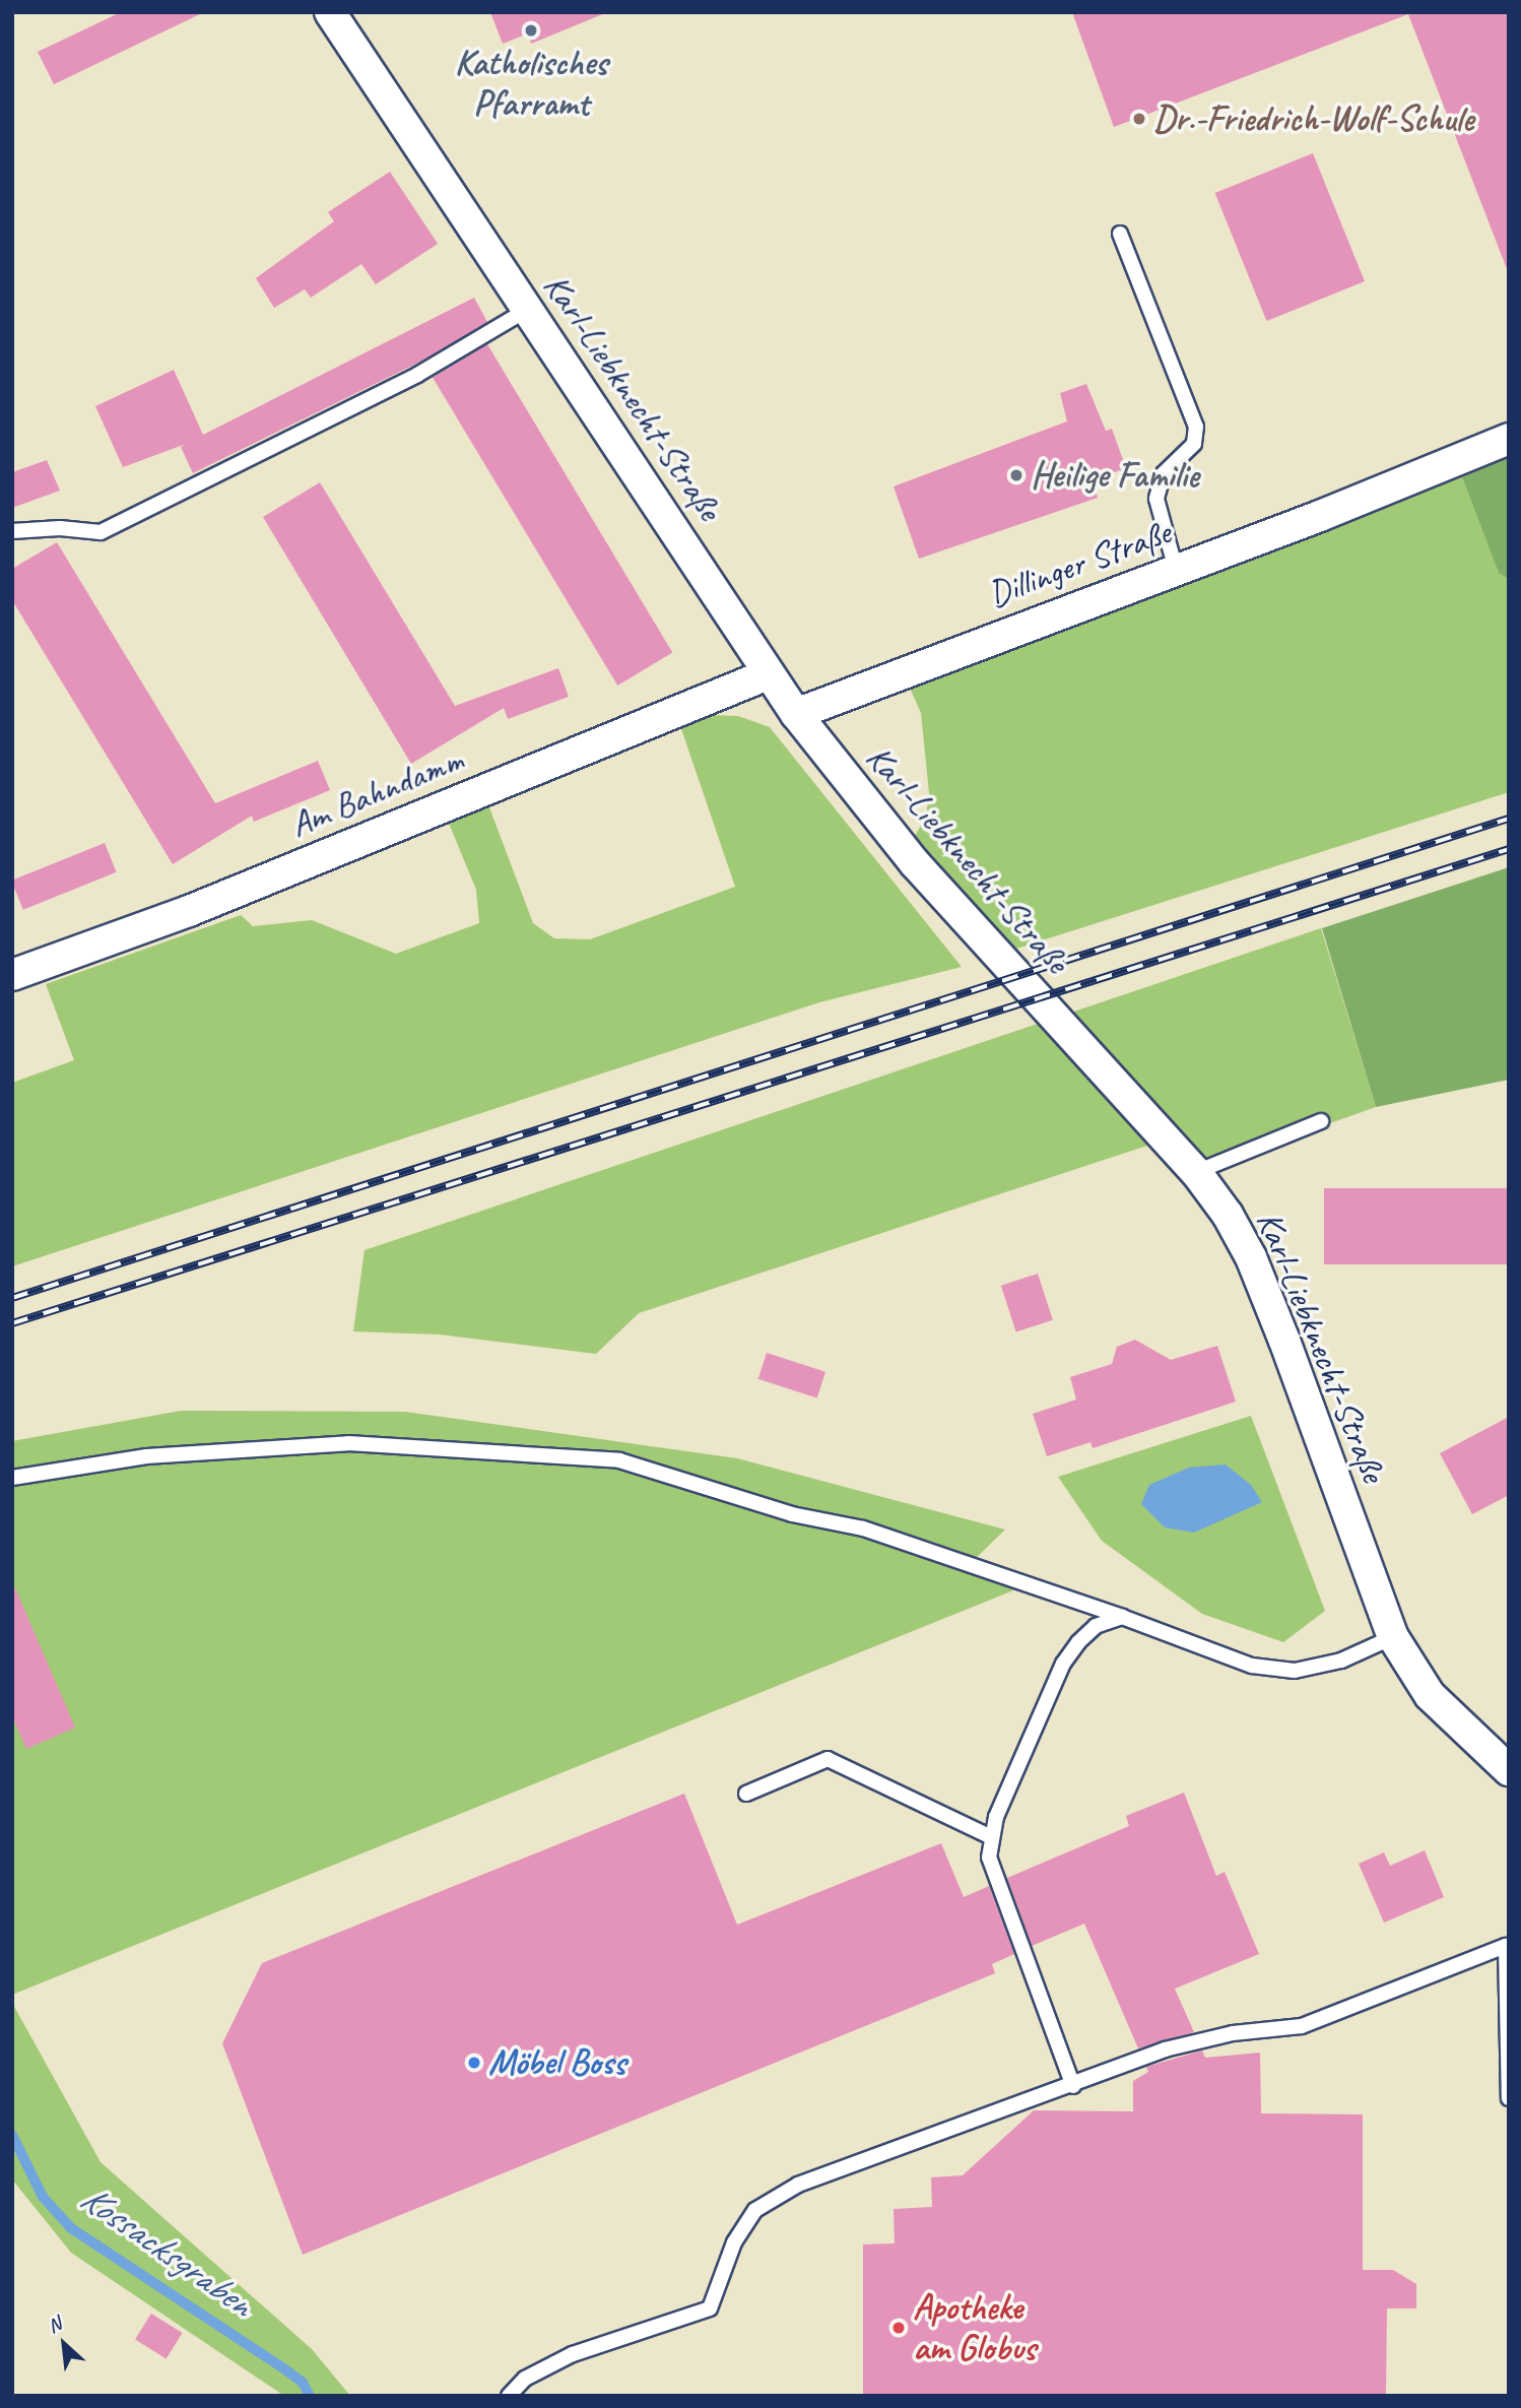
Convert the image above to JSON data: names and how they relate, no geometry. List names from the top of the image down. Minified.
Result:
{"streets":{"street":["Karl-Liebknecht-Straße","Dillinger Straße","Am Bahndamm"]},"crossings":[["Karl-Liebknecht-Straße","Dillinger Straße"],["Karl-Liebknecht-Straße","Am Bahndamm"]],"water":["Kossacksgraben"],"places":["Katholisches Pfarramt","Dr.-Friedrich-Wolf-Schule","Heilige Familie","Möbel Boss","Apotheke am Globus"],"north":"top left"}
